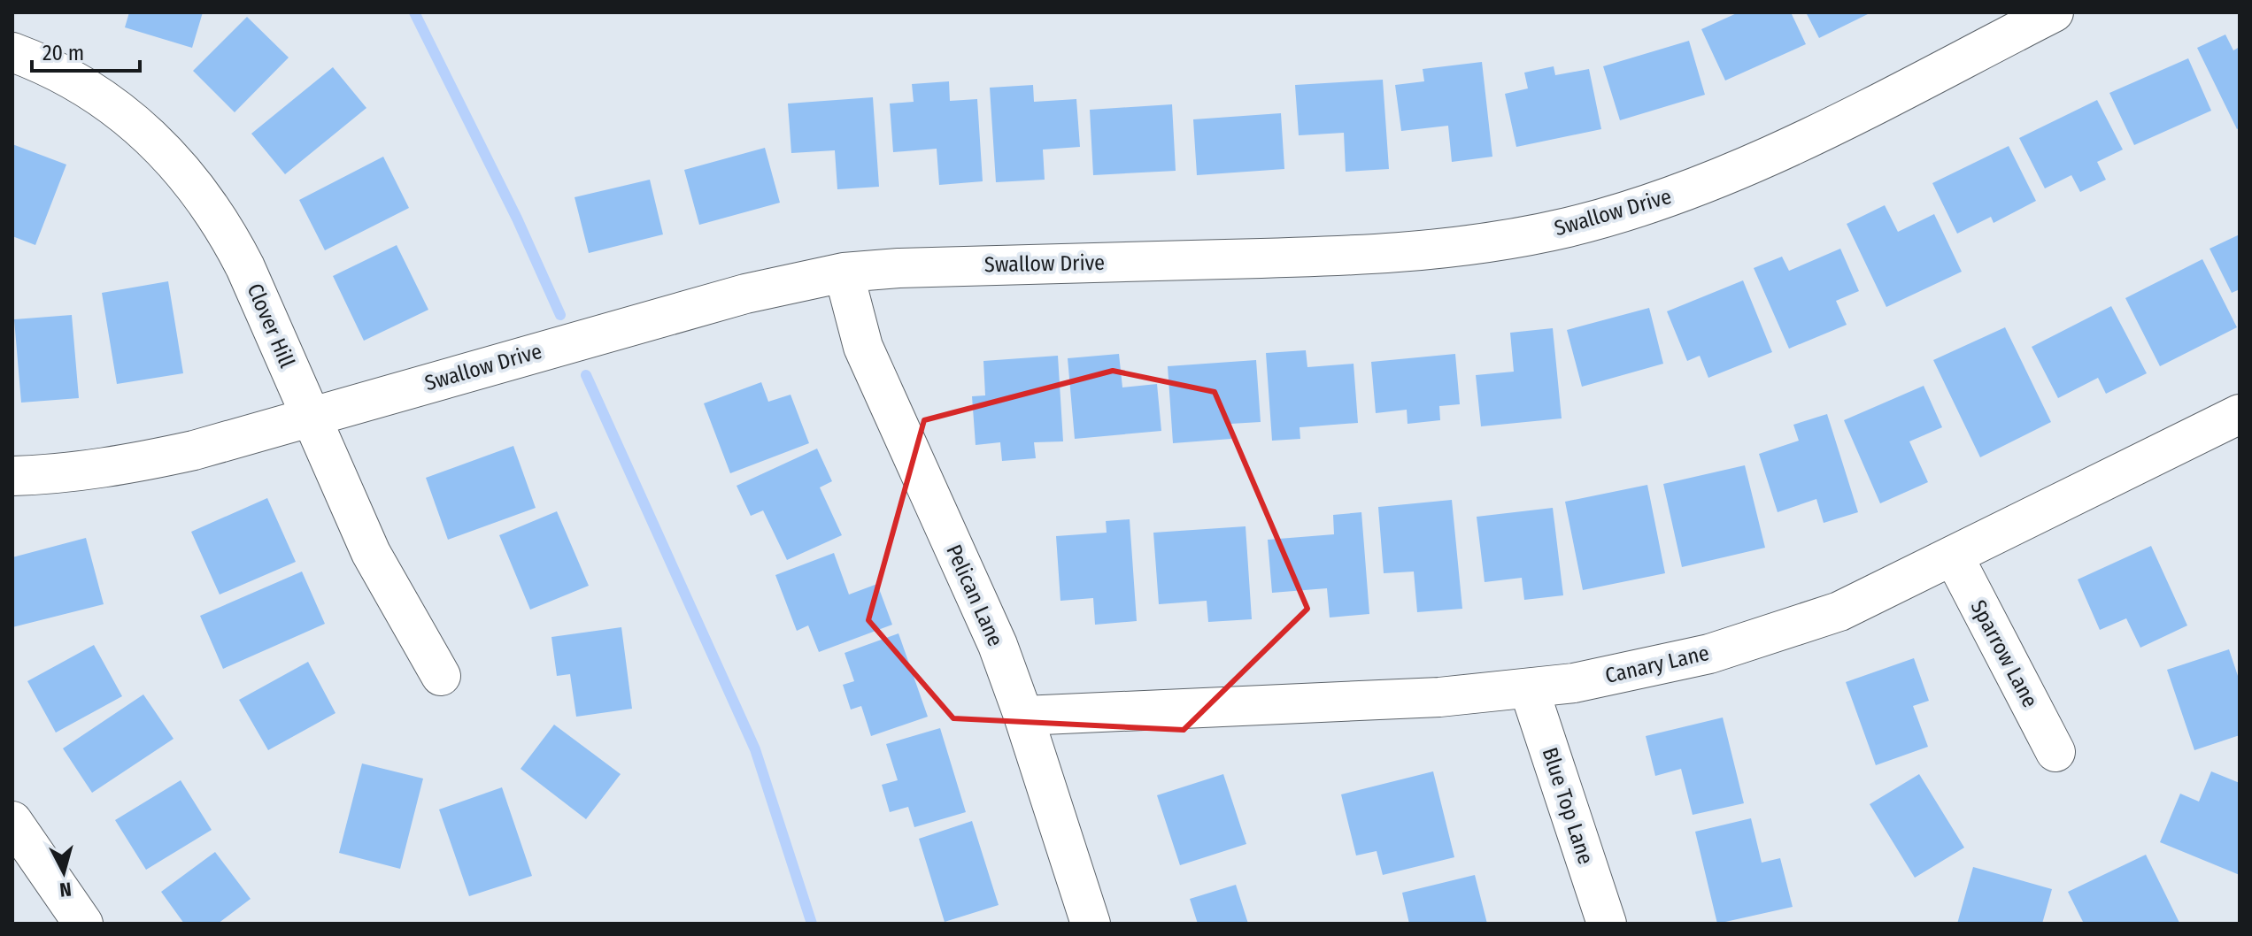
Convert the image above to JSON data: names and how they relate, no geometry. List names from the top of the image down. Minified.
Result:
{"streets":{"street":["Swallow Drive","Clover Hill","Pelican Lane","Sparrow Lane","Canary Lane","Blue Top Lane"]},"crossings":[["Swallow Drive","Clover Hill"],["Swallow Drive","Pelican Lane"],["Pelican Lane","Canary Lane"],["Sparrow Lane","Canary Lane"],["Canary Lane","Blue Top Lane"]],"scale_bar":"20 m","north":"bottom"}
